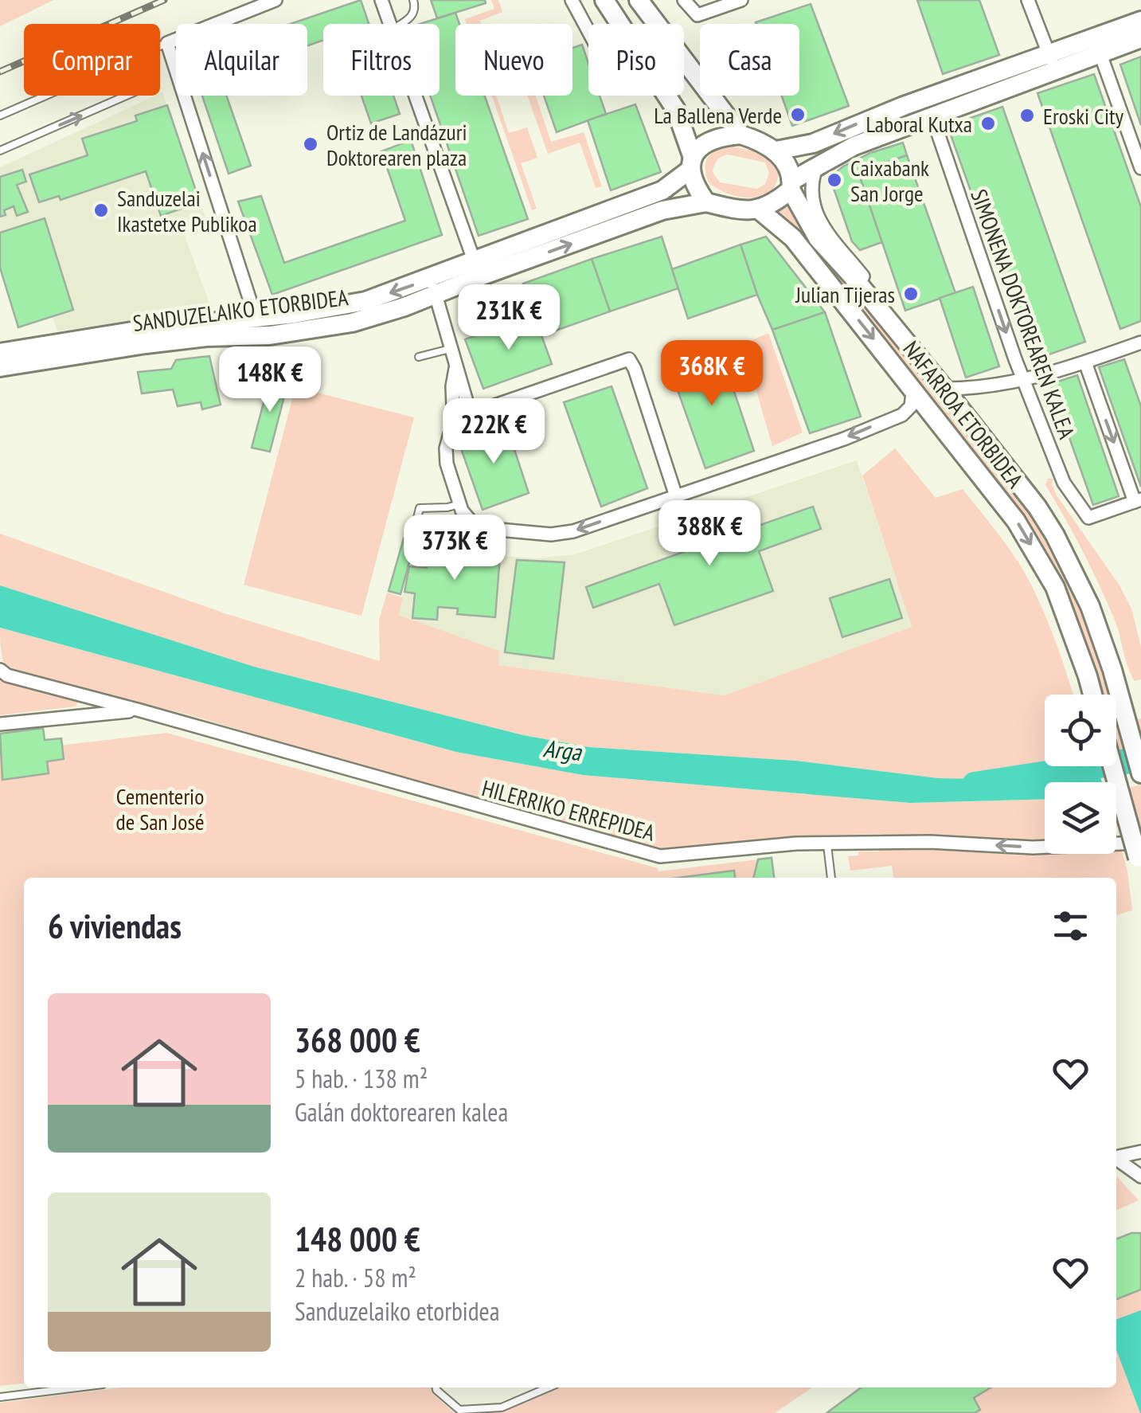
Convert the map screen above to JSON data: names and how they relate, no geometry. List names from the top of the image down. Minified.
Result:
{"streets":{"main road":["SANDUZELAIKO ETORBIDEA","NAFARROA ETORBIDEA"],"street":["SIMONENA DOKTOREAREN KALEA","HILERRIKO ERREPIDEA"]},"crossings":[["SANDUZELAIKO ETORBIDEA","NAFARROA ETORBIDEA"]],"one_way":["SIMONENA DOKTOREAREN KALEA"],"water":["Arga"],"parks":["Cementerio de San José"],"places":["La Ballena Verde","Eroski City","Laboral Kutxa","Ortiz de Landázuri Doktorearen plaza","Caixabank San Jorge","Sanduzelai Ikastetxe Publikoa","Julian Tijeras"],"page":{"chip":["Comprar","Alquilar","Filtros","Nuevo","Piso","Casa"],"price":["231K €","368K €","148K €","222K €","388K €","373K €"],"heading":"6 viviendas","list":[{"name":"368 000 €","note":"5 hab. · 138 m² · Galán doktorearen kalea"},{"name":"148 000 €","note":"2 hab. · 58 m² · Sanduzelaiko etorbidea"}]}}
